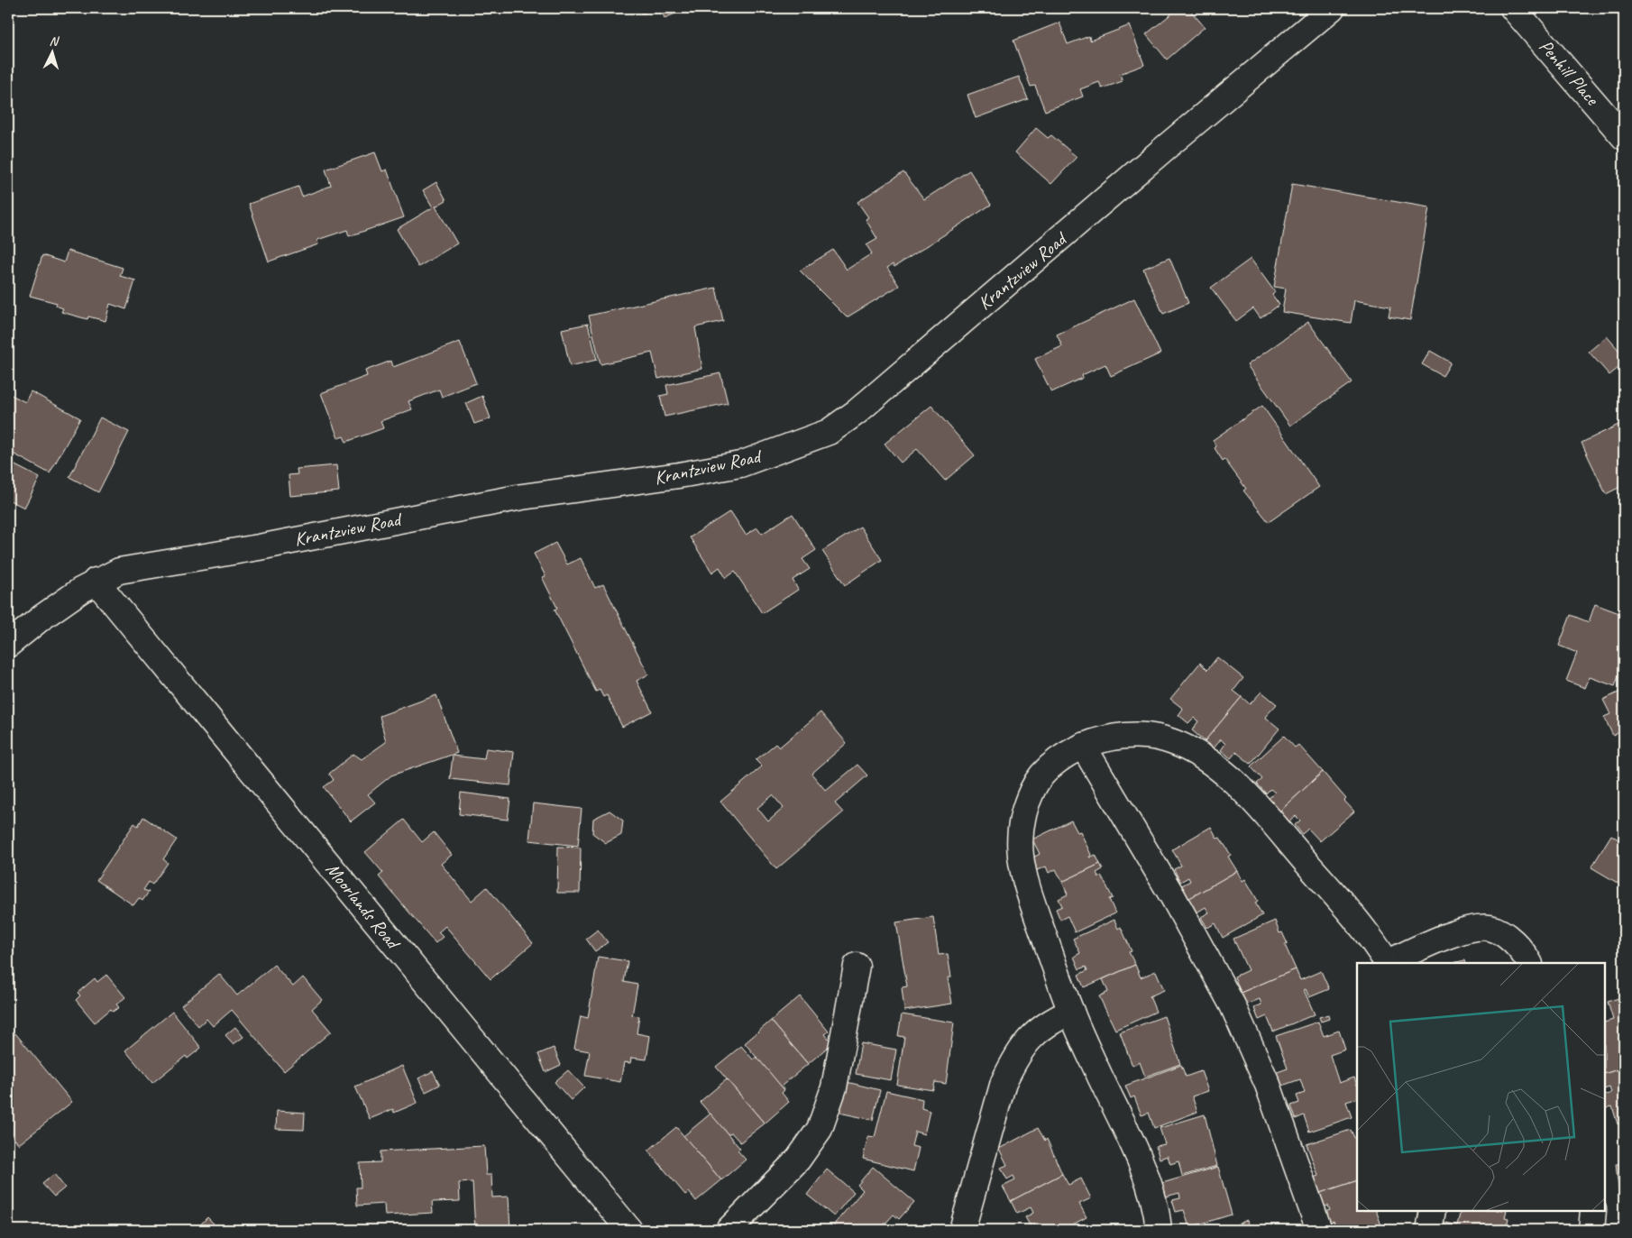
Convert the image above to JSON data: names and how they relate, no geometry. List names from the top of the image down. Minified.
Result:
{"streets":{"street":["Penhill Place","Krantzview Road","Moorlands Road"]},"crossings":[["Krantzview Road","Moorlands Road"]],"north":"top"}
